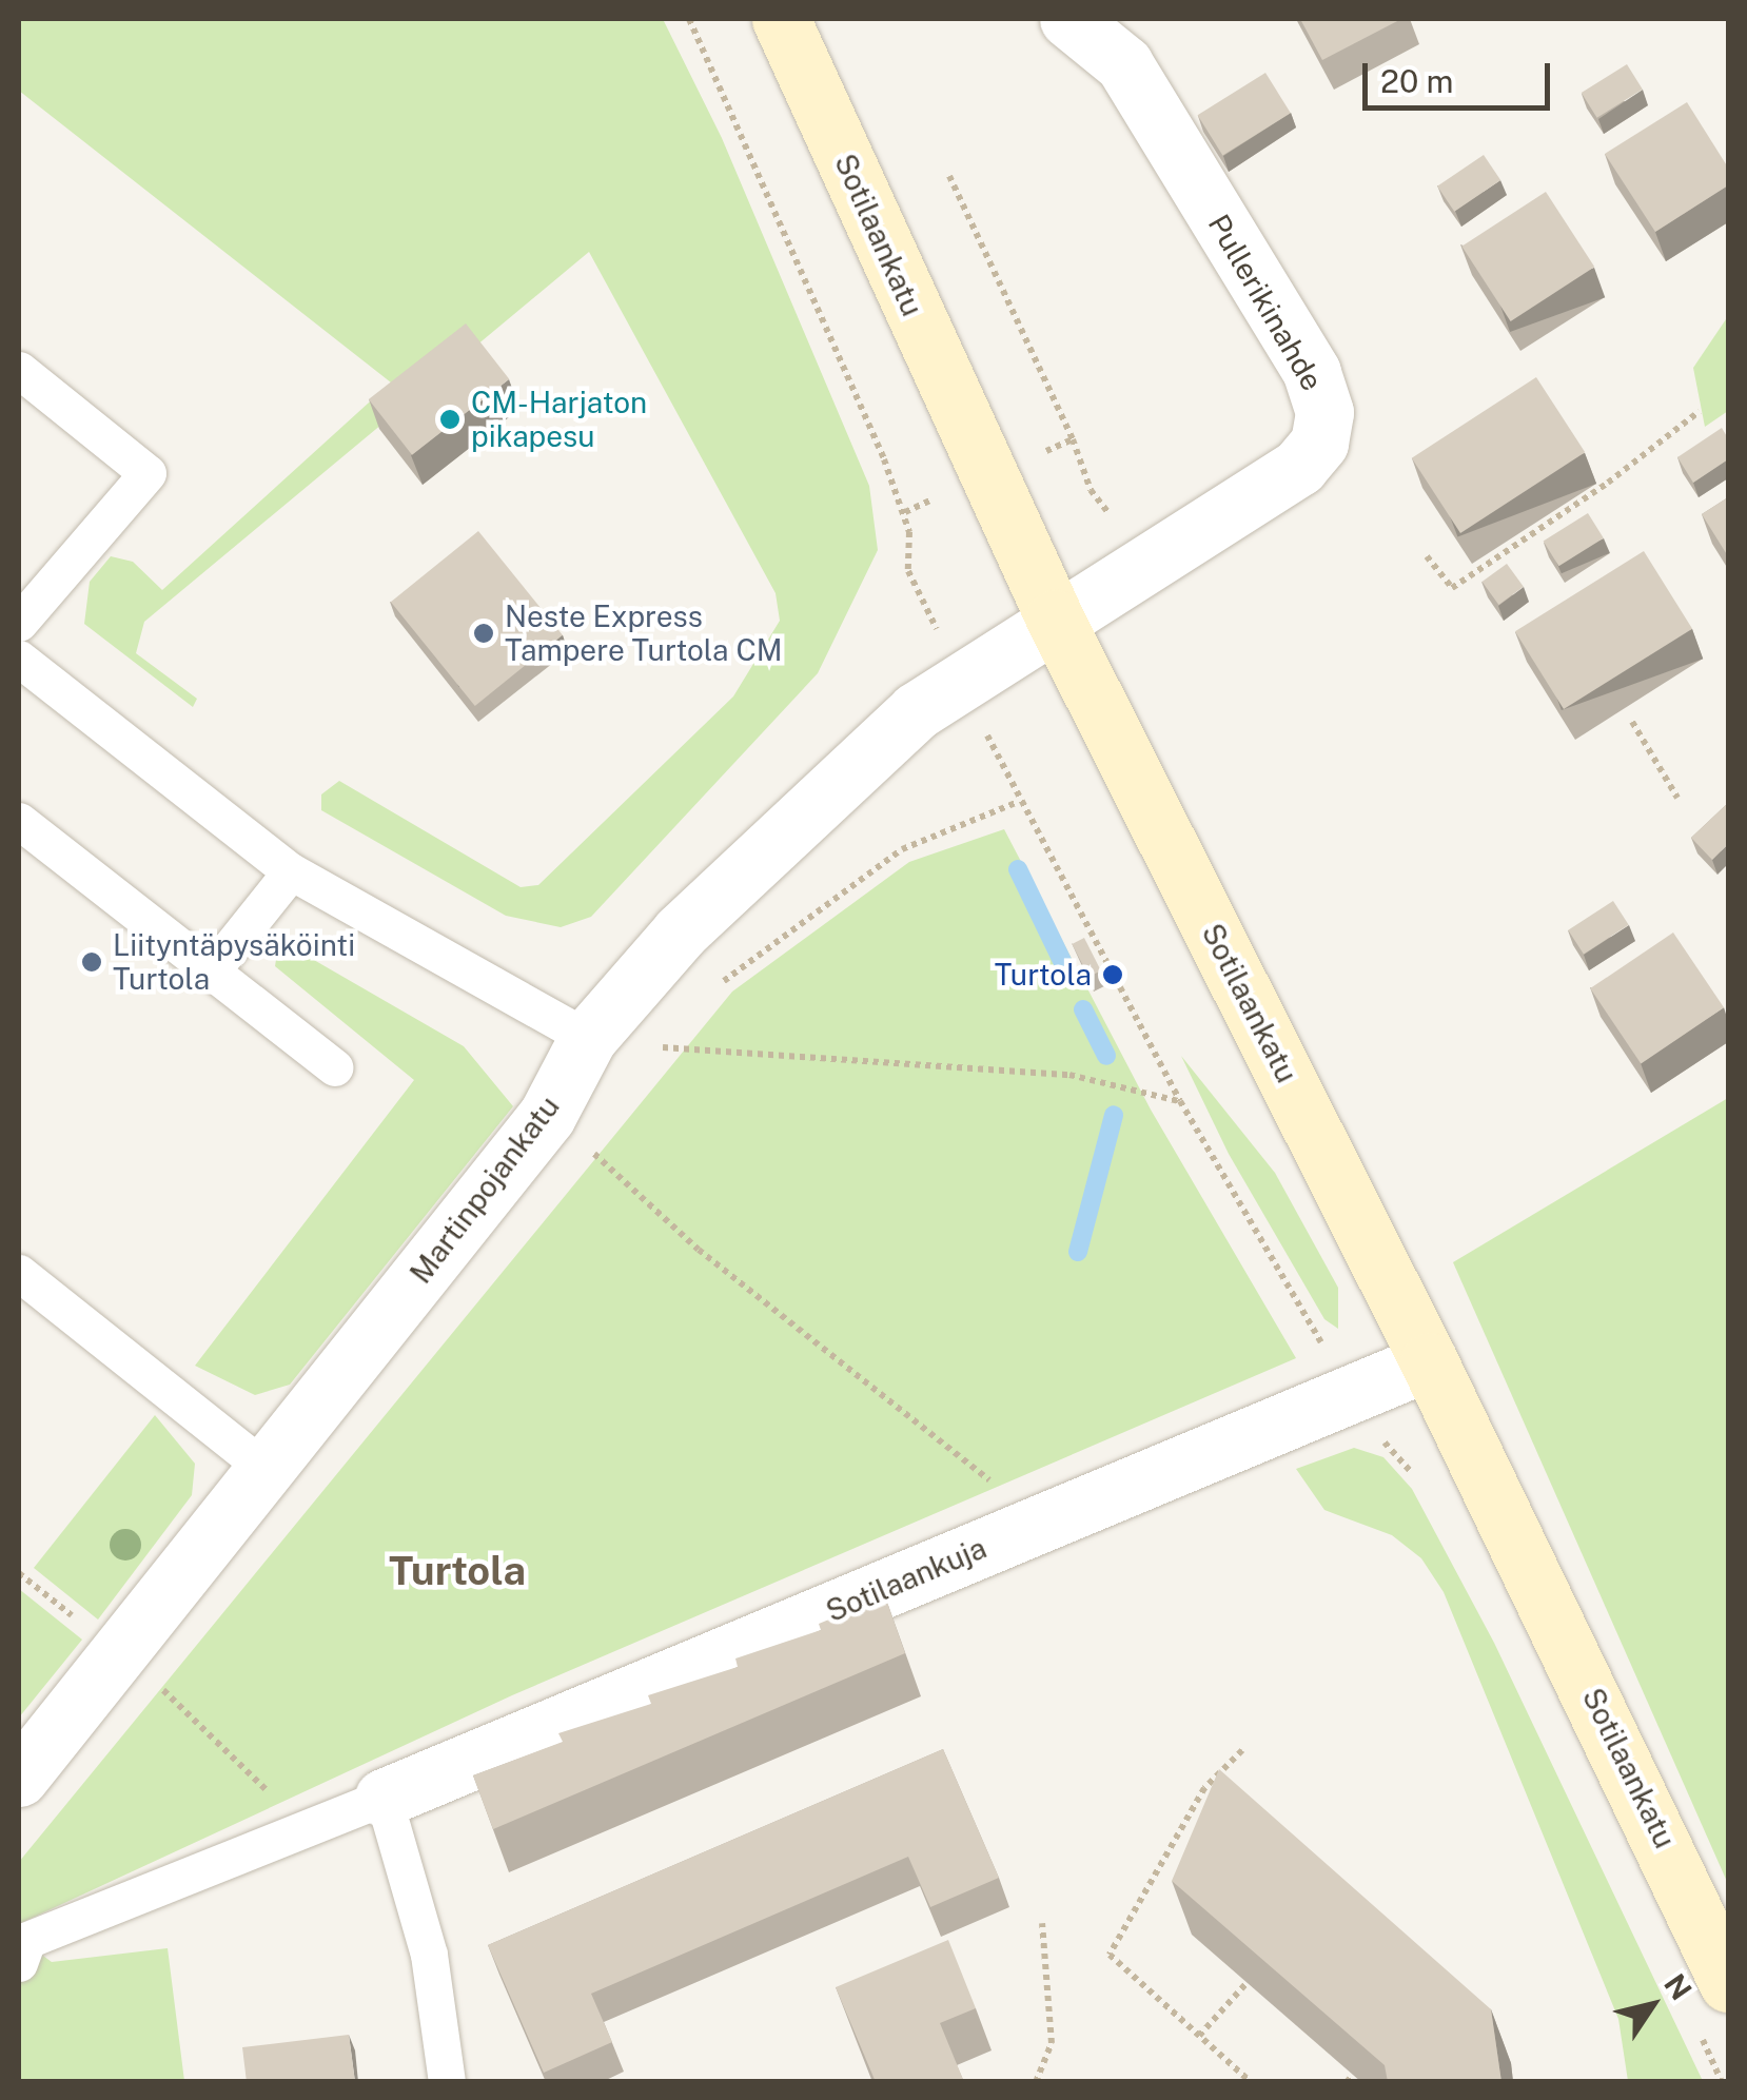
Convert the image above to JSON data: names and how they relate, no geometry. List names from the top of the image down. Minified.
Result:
{"streets":{"main road":["Sotilaankatu"],"street":["Pullerikinahde","Martinpojankatu","Sotilaankuja"]},"crossings":[["Sotilaankatu","Pullerikinahde"],["Sotilaankatu","Martinpojankatu"],["Sotilaankatu","Sotilaankuja"],["Pullerikinahde","Martinpojankatu"]],"districts":["Turtola"],"places":["CM-Harjaton pikapesu","Neste Express Tampere Turtola CM","Liityntäpysäköinti Turtola","Turtola"],"scale_bar":"20 m","north":"top right"}
